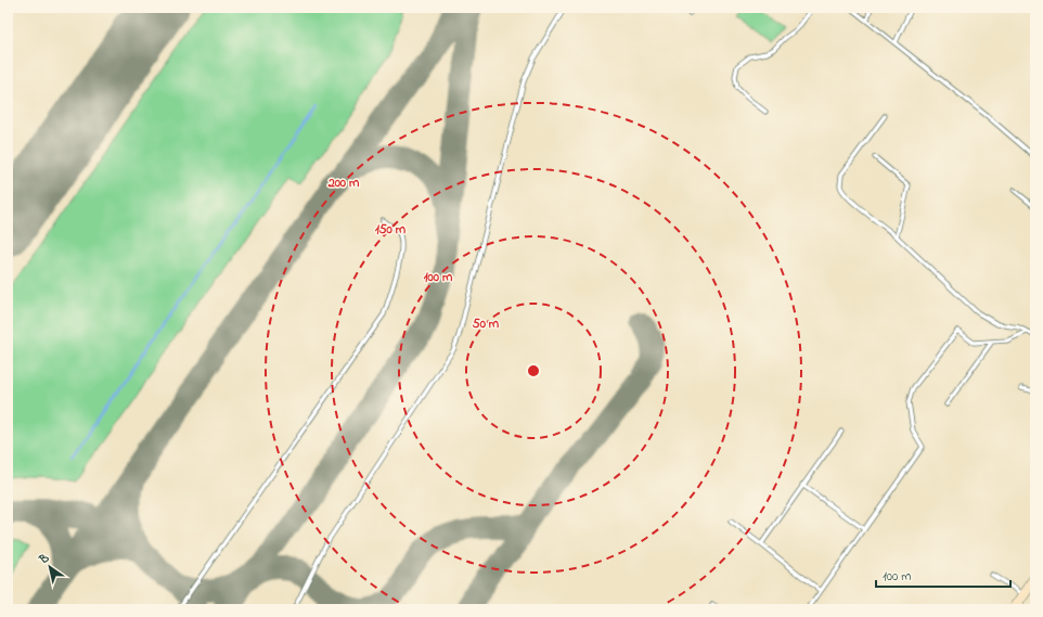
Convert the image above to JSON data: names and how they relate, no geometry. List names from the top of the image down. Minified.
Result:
{"scale_bar":"100 m","north":"top left","rings":["200 m","150 m","100 m","50 m"]}
